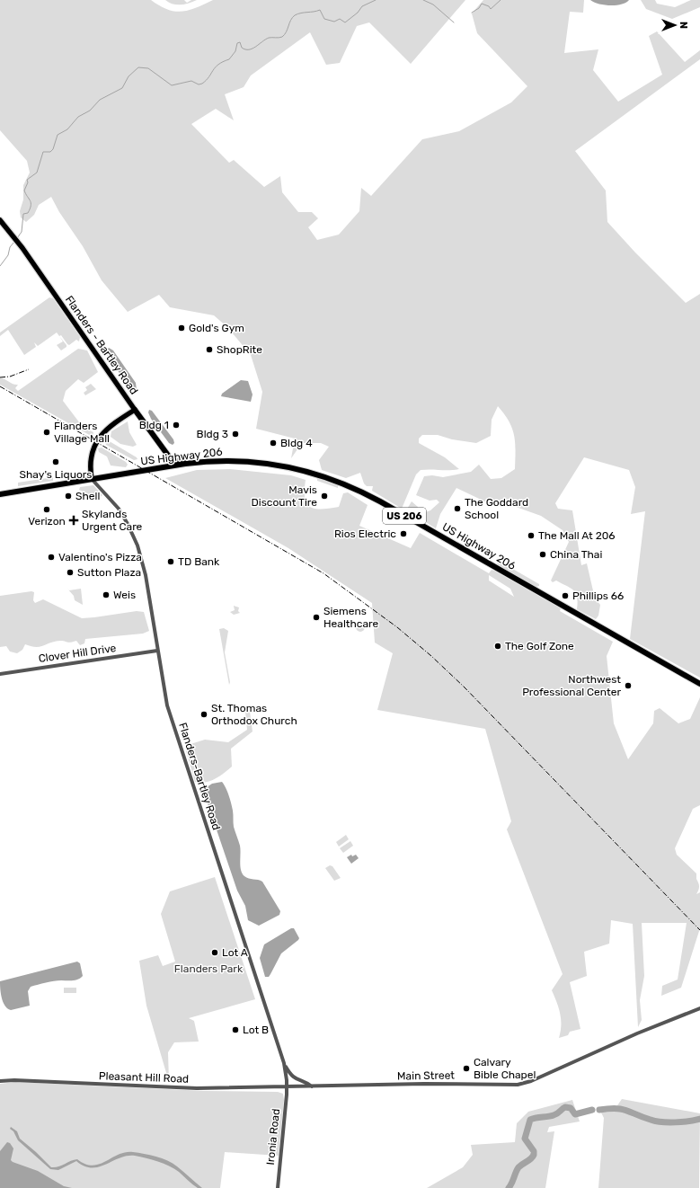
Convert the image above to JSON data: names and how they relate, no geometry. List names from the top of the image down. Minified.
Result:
{"streets":{"highway":["US Highway 206","US 206"],"main road":["Flanders - Bartley Road"],"street":["Clover Hill Drive","Flanders-Bartley Road","Main Street","Pleasant Hill Road","Ironia Road"]},"crossings":[["Flanders - Bartley Road","US Highway 206"],["Flanders - Bartley Road","Flanders-Bartley Road"],["US Highway 206","Flanders-Bartley Road"],["Clover Hill Drive","Flanders-Bartley Road"],["Flanders-Bartley Road","Main Street"],["Flanders-Bartley Road","Pleasant Hill Road"],["Flanders-Bartley Road","Ironia Road"],["Main Street","Pleasant Hill Road"],["Main Street","Ironia Road"],["Pleasant Hill Road","Ironia Road"]],"parks":["Flanders Park"],"places":{"other":["Gold's Gym","ShopRite","Bldg 1","Flanders Village Mall","Bldg 3","Bldg 4","Shay's Liquors","Shell","Mavis Discount Tire","The Goddard School","Verizon","Rios Electric","The Mall At 206","China Thai","Valentino's Pizza","TD Bank","Sutton Plaza","Weis","Phillips 66","Siemens Healthcare","The Golf Zone","Northwest Professional Center","St. Thomas Orthodox Church","Lot A","Lot B","Calvary Bible Chapel"],"health":["Skylands Urgent Care"]},"north":"right"}
